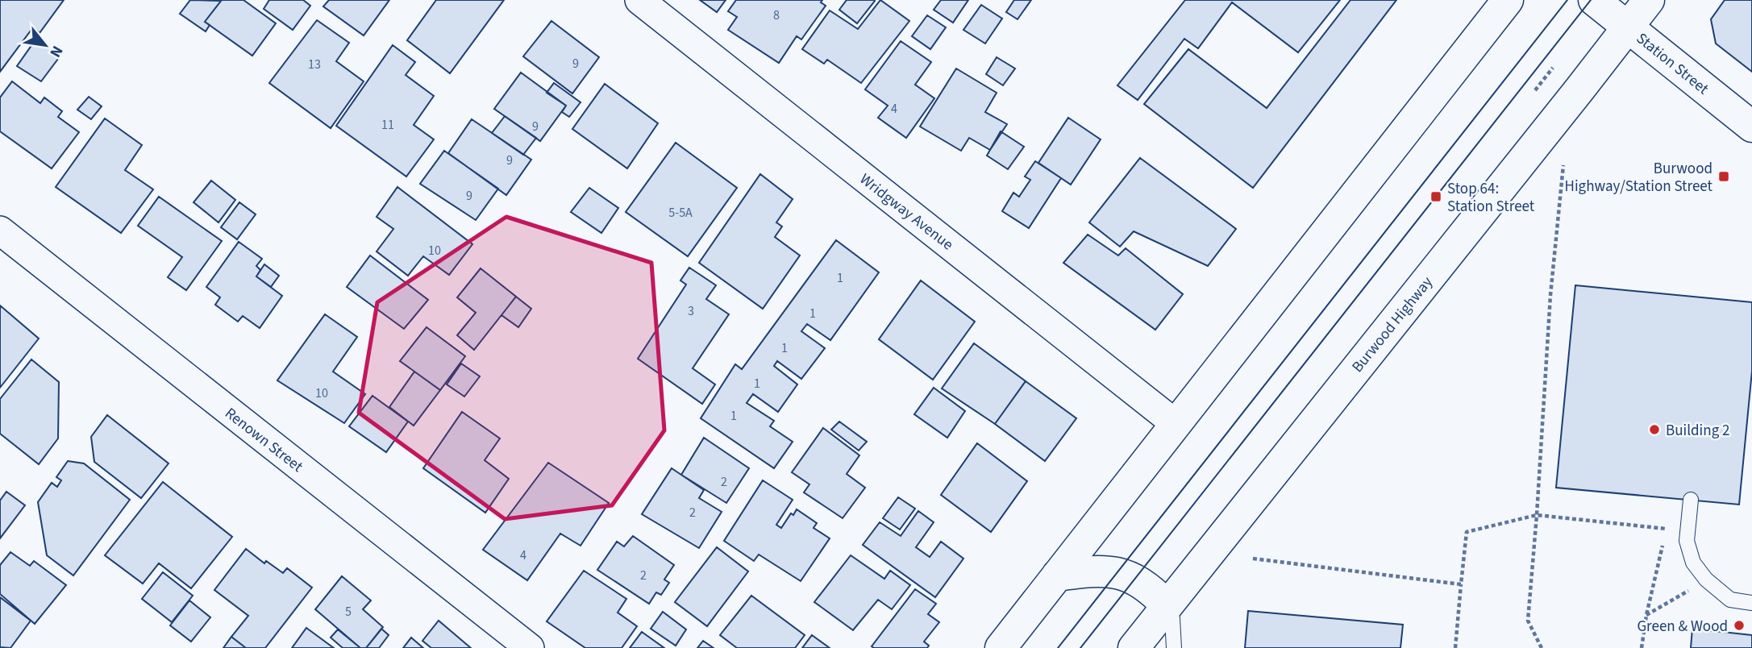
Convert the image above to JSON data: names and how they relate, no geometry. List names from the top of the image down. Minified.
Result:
{"streets":{"main road":["Station Street","Burwood Highway"],"street":["Wridgway Avenue","Renown Street"]},"crossings":[["Station Street","Burwood Highway"]],"places":{"transit":["Burwood Highway/Station Street","Stop 64: Station Street"],"other":["Building 2","Green & Wood"]},"house_numbers":["8","9","13","4","11","9","9","9","5-5A","10","1","3","1","1","1","10","1","2","2","4","2","5"],"north":"bottom right"}
